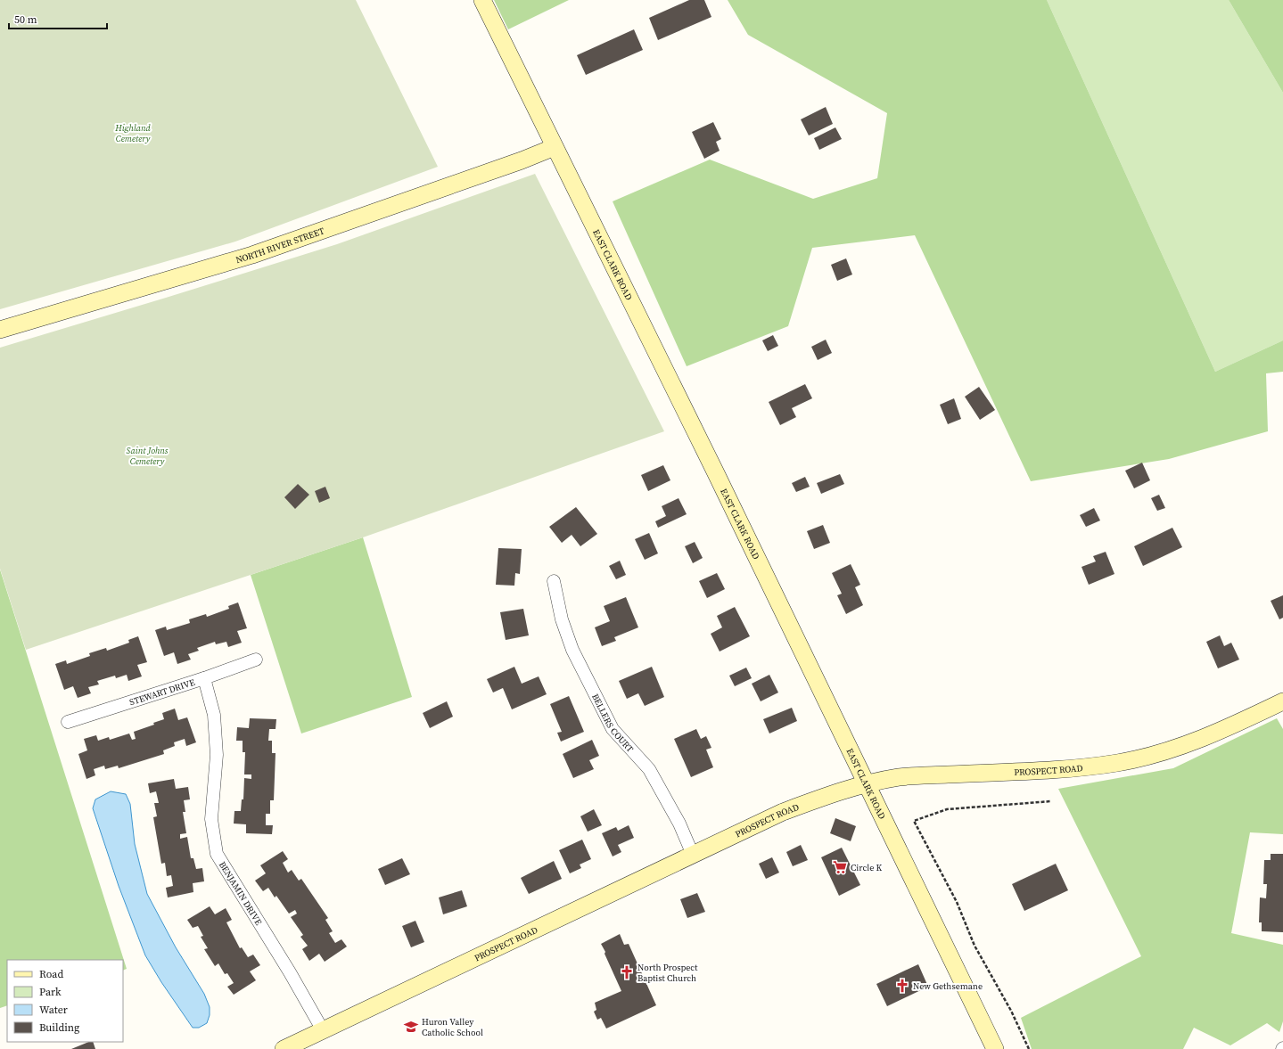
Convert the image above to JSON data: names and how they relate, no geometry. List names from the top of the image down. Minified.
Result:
{"streets":{"main road":["NORTH RIVER STREET","EAST CLARK ROAD","PROSPECT ROAD"],"street":["STEWART DRIVE","BELLERS COURT","BENJAMIN DRIVE"]},"crossings":[["NORTH RIVER STREET","EAST CLARK ROAD"],["EAST CLARK ROAD","PROSPECT ROAD"],["STEWART DRIVE","BENJAMIN DRIVE"],["BELLERS COURT","PROSPECT ROAD"],["PROSPECT ROAD","BENJAMIN DRIVE"]],"parks":["Highland Cemetery","Saint Johns Cemetery"],"places":{"supermarket":["Circle K"],"church":["North Prospect Baptist Church","New Gethsemane"],"school or university":["Huron Valley Catholic School"]},"legend":["Road","Park","Water","Building"],"scale_bar":"50 m"}
